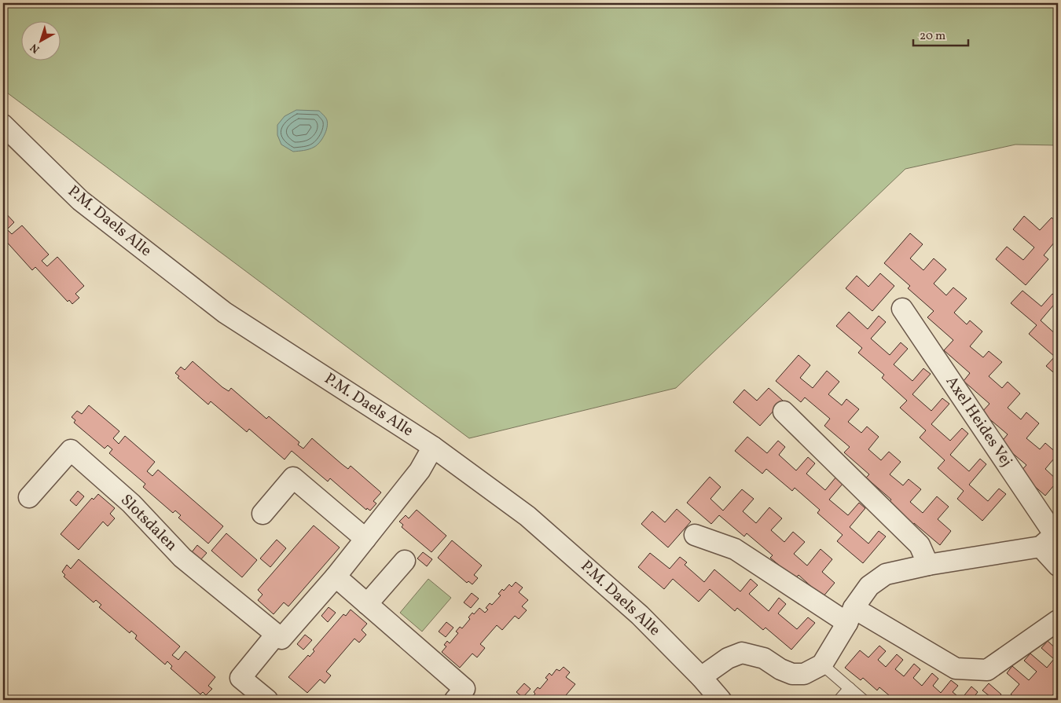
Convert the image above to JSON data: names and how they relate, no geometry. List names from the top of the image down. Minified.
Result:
{"streets":{"street":["P.M. Daels Alle","Axel Heides Vej","Slotsdalen"]},"scale_bar":"20 m","north":"bottom left"}
